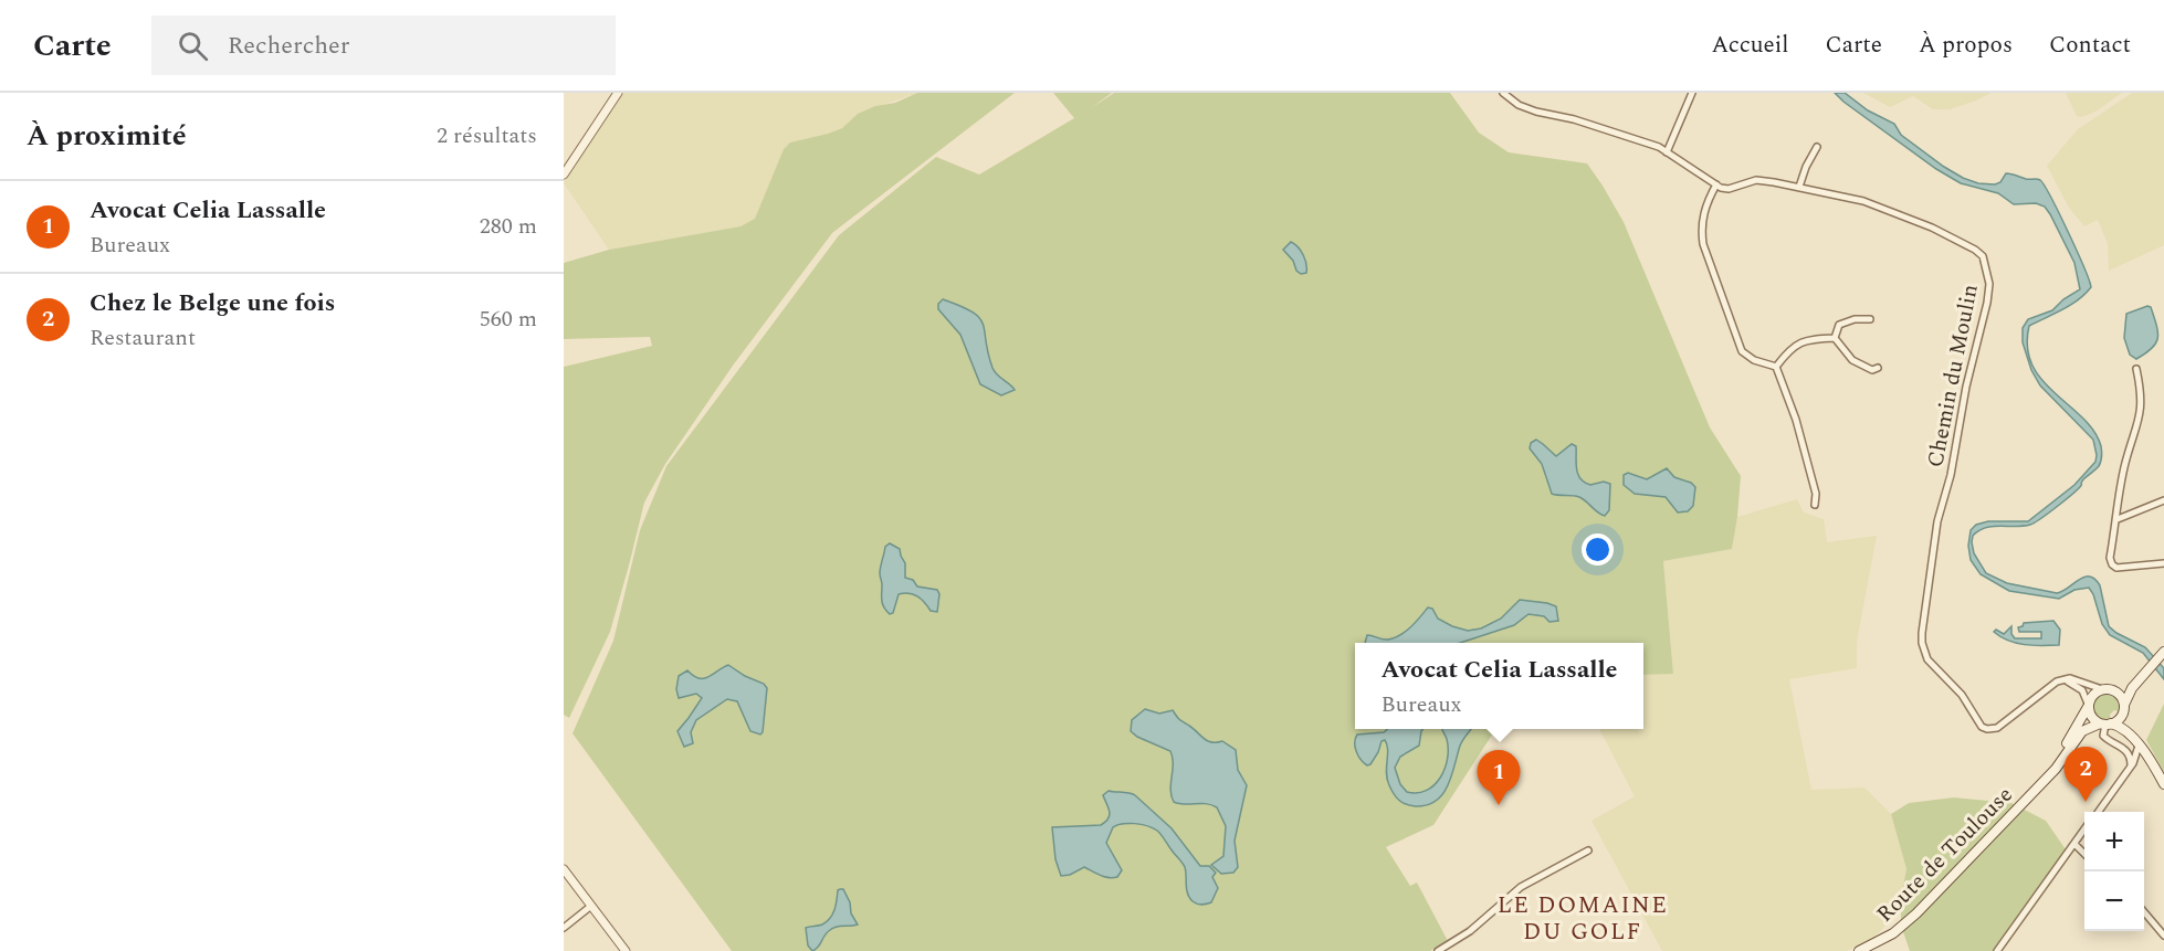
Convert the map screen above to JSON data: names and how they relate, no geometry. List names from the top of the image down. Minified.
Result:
{"streets":{"main road":["Route de Toulouse"],"street":["Chemin du Moulin"]},"districts":["LE DOMAINE DU GOLF"],"page":{"header":"Carte","search":"Rechercher","nav":["Accueil","Carte","À propos","Contact"],"heading":["À proximité","2 résultats"],"list":[{"mark":"1","name":"Avocat Celia Lassalle","note":"Bureaux","value":"280 m"},{"mark":"2","name":"Chez le Belge une fois","note":"Restaurant","value":"560 m"}],"popup":["Avocat Celia Lassalle","Bureaux"],"pins":["2","1"],"map_buttons":["+","−"]}}
